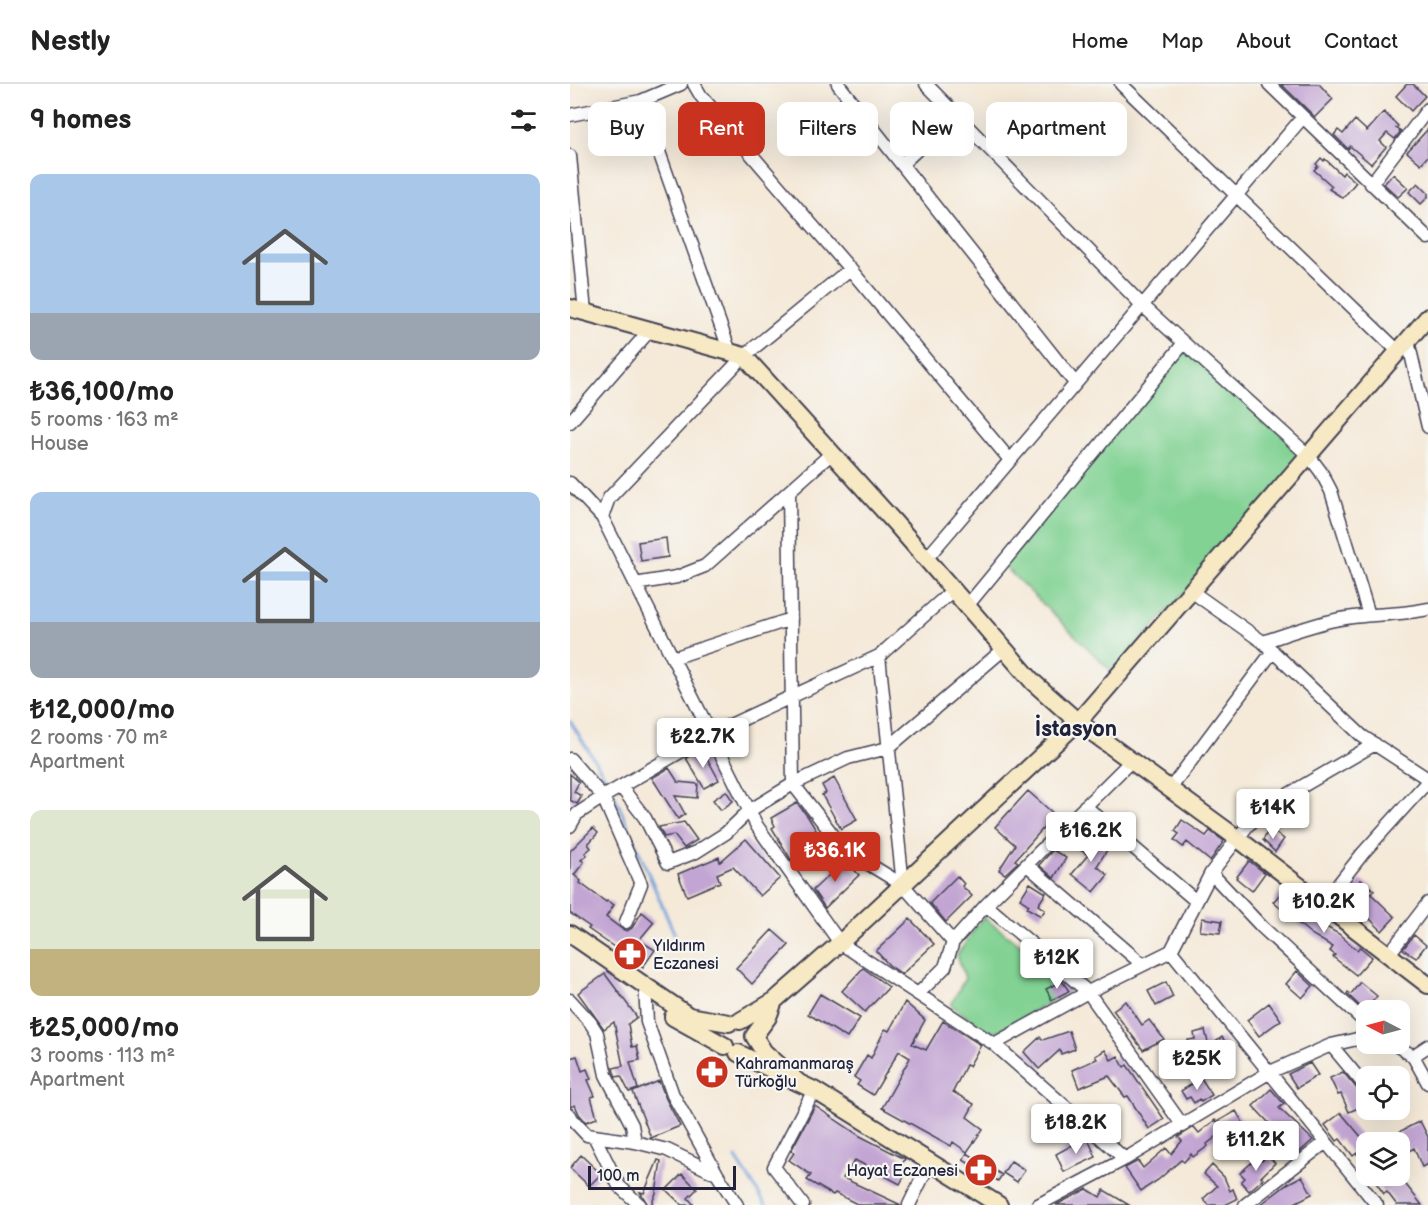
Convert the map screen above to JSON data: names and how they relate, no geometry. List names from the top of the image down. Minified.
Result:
{"districts":["İstasyon"],"places":{"pharmacy":["Yıldırım Eczanesi","Kahramanmaraş Türkoğlu","Hayat Eczanesi"]},"scale_bar":"100 m","north":"left","page":{"header":"Nestly","nav":["Home","Map","About","Contact"],"heading":"9 homes","chip":["Buy","Rent","Filters","New","Apartment"],"list":[{"name":"₺36,100/mo","note":"5 rooms · 163 m² · House"},{"name":"₺12,000/mo","note":"2 rooms · 70 m² · Apartment"},{"name":"₺25,000/mo","note":"3 rooms · 113 m² · Apartment"}],"price":["₺22.7K","₺14K","₺16.2K","₺36.1K","₺10.2K","₺12K","₺25K","₺18.2K","₺11.2K"],"scale":"100 m"}}
